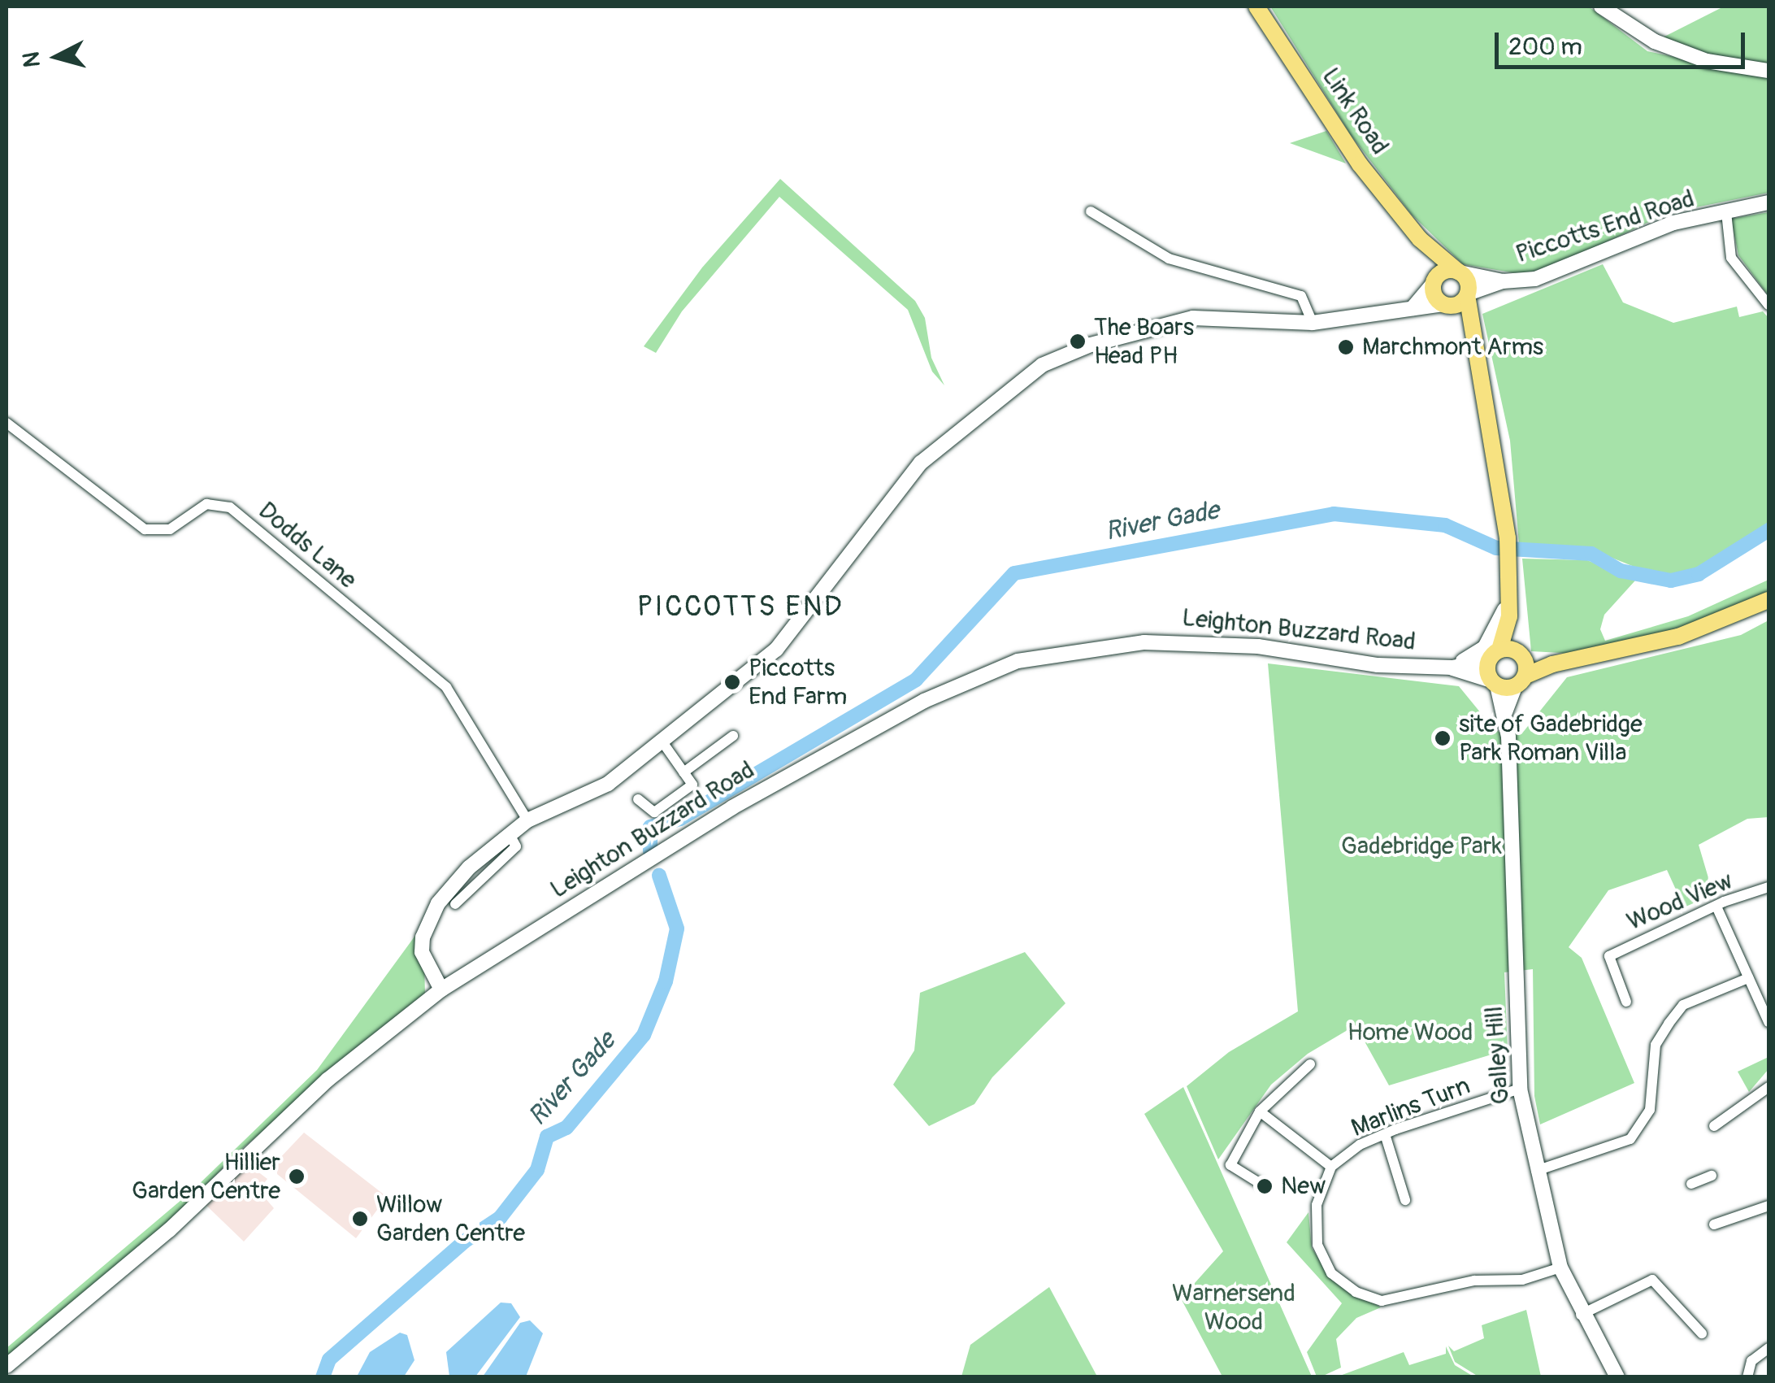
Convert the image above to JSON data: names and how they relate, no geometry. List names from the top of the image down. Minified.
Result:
{"streets":{"main road":["Link Road"],"street":["Piccotts End Road","Dodds Lane","Leighton Buzzard Road","Wood View","Galley Hill","Marlins Turn"]},"crossings":[["Link Road","Piccotts End Road"],["Link Road","Leighton Buzzard Road"],["Link Road","Galley Hill"],["Leighton Buzzard Road","Galley Hill"],["Galley Hill","Marlins Turn"]],"districts":["PICCOTTS END"],"water":["River Gade"],"parks":["Gadebridge Park","Home Wood","Warnersend Wood"],"places":["The Boars Head PH","Marchmont Arms","Piccotts End Farm","site of Gadebridge Park Roman Villa","Hillier Garden Centre","New","Willow Garden Centre"],"scale_bar":"200 m","north":"left"}
